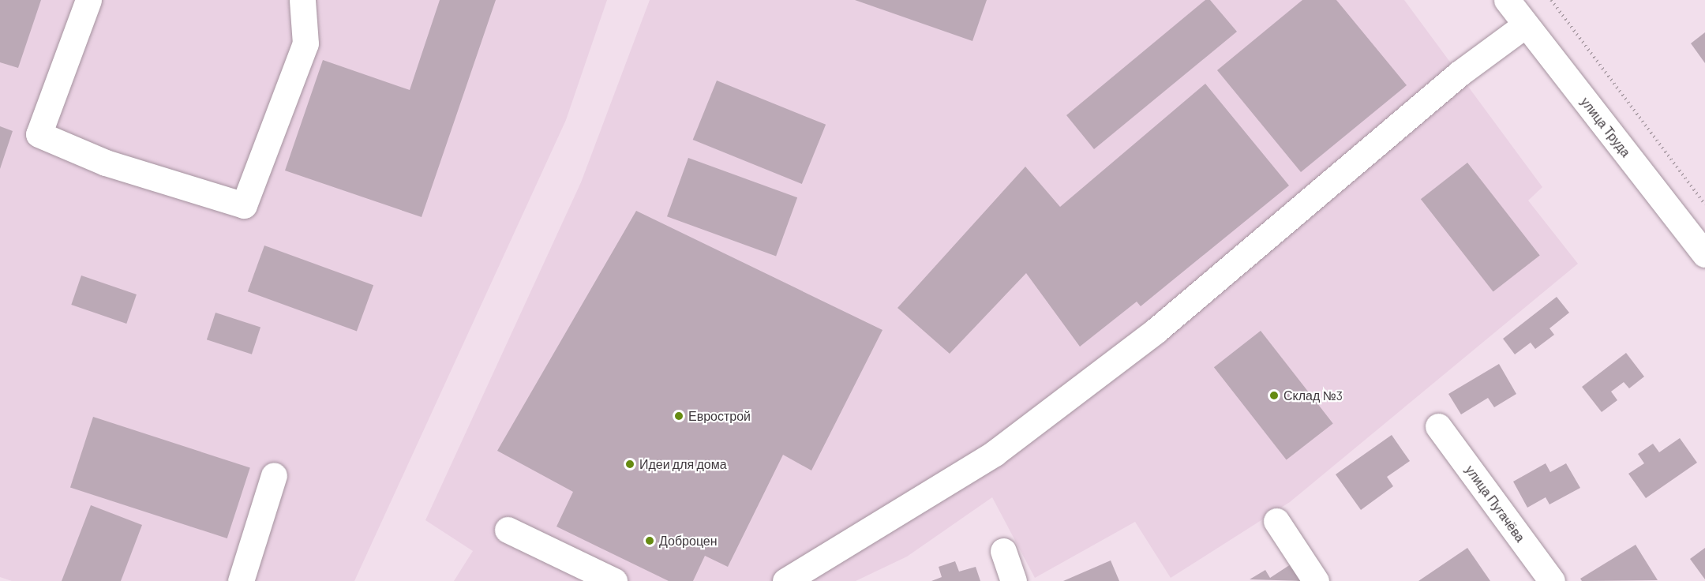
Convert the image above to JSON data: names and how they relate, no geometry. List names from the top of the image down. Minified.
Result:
{"streets":{"street":["улица Труда","улица Пугачёва"]},"places":["Склад №3","Еврострой","Идеи для дома","Доброцен"]}
